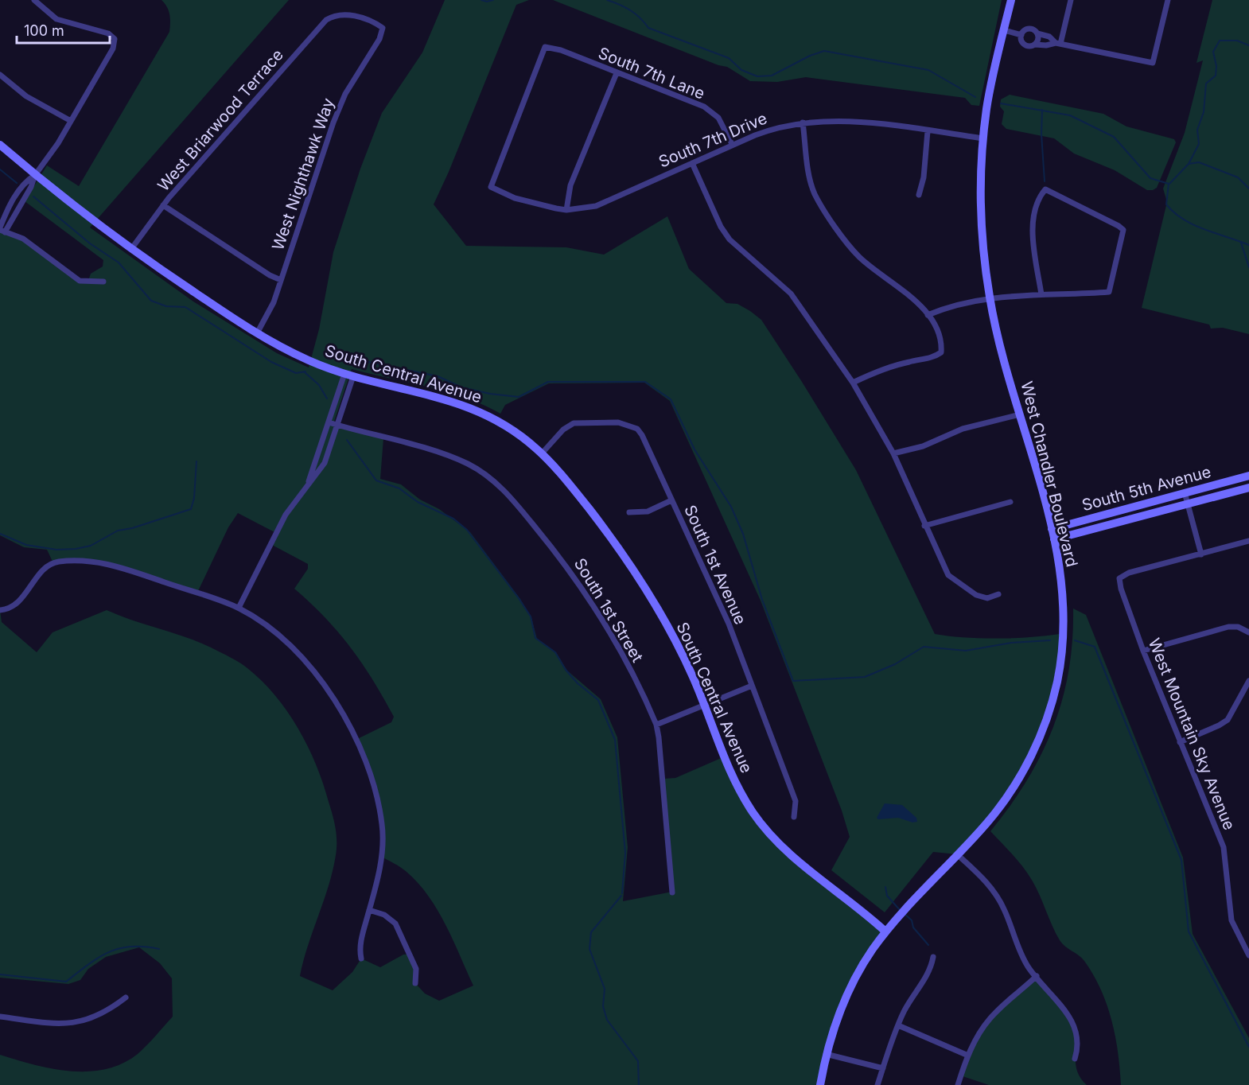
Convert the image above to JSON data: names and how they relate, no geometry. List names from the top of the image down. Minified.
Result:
{"streets":{"street":["South 7th Lane","West Briarwood Terrace","South 7th Drive","West Nighthawk Way","South Central Avenue","West Chandler Boulevard","South 5th Avenue","South 1st Avenue","South 1st Street","West Mountain Sky Avenue"]},"crossings":[["South 7th Lane","South 7th Drive"],["West Briarwood Terrace","West Nighthawk Way"],["West Briarwood Terrace","South Central Avenue"],["South 7th Drive","West Chandler Boulevard"],["West Nighthawk Way","South Central Avenue"],["South Central Avenue","West Chandler Boulevard"],["South Central Avenue","South 1st Avenue"],["West Chandler Boulevard","South 5th Avenue"]],"scale_bar":"100 m"}
